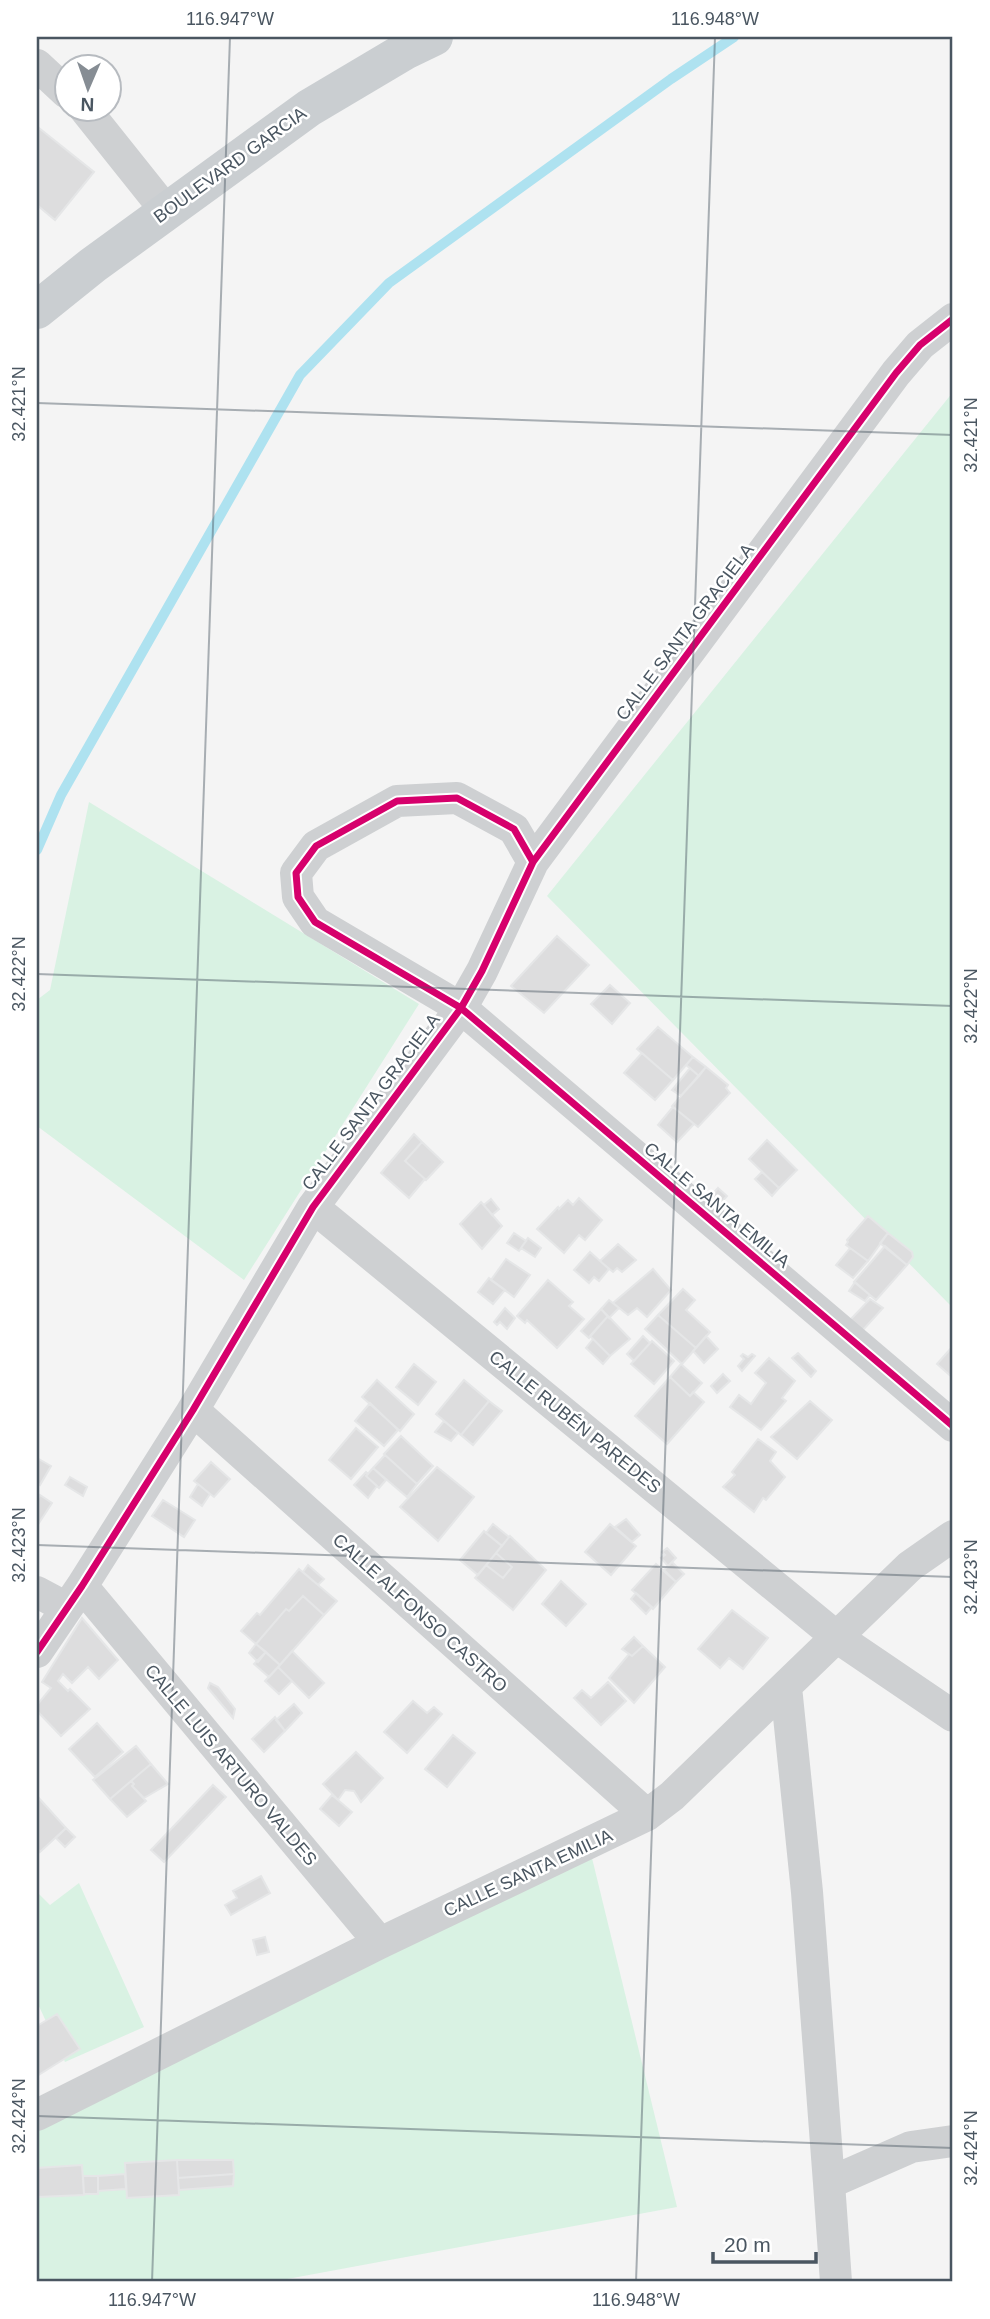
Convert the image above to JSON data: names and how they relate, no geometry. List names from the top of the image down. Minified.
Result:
{"streets":{"main road":["BOULEVARD GARCIA"],"street":["CALLE SANTA GRACIELA","CALLE SANTA EMILIA","CALLE RUBÉN PAREDES","CALLE ALFONSO CASTRO","CALLE LUIS ARTURO VALDES"]},"crossings":[["CALLE SANTA GRACIELA","CALLE SANTA EMILIA"],["CALLE SANTA GRACIELA","CALLE RUBÉN PAREDES"],["CALLE SANTA GRACIELA","CALLE ALFONSO CASTRO"],["CALLE SANTA GRACIELA","CALLE LUIS ARTURO VALDES"],["CALLE SANTA EMILIA","CALLE RUBÉN PAREDES"],["CALLE SANTA EMILIA","CALLE ALFONSO CASTRO"],["CALLE SANTA EMILIA","CALLE LUIS ARTURO VALDES"]],"scale_bar":"20 m","north":"bottom","coordinates":["116.947°W","116.948°W","32.421°N","32.422°N","32.423°N","32.424°N"]}
